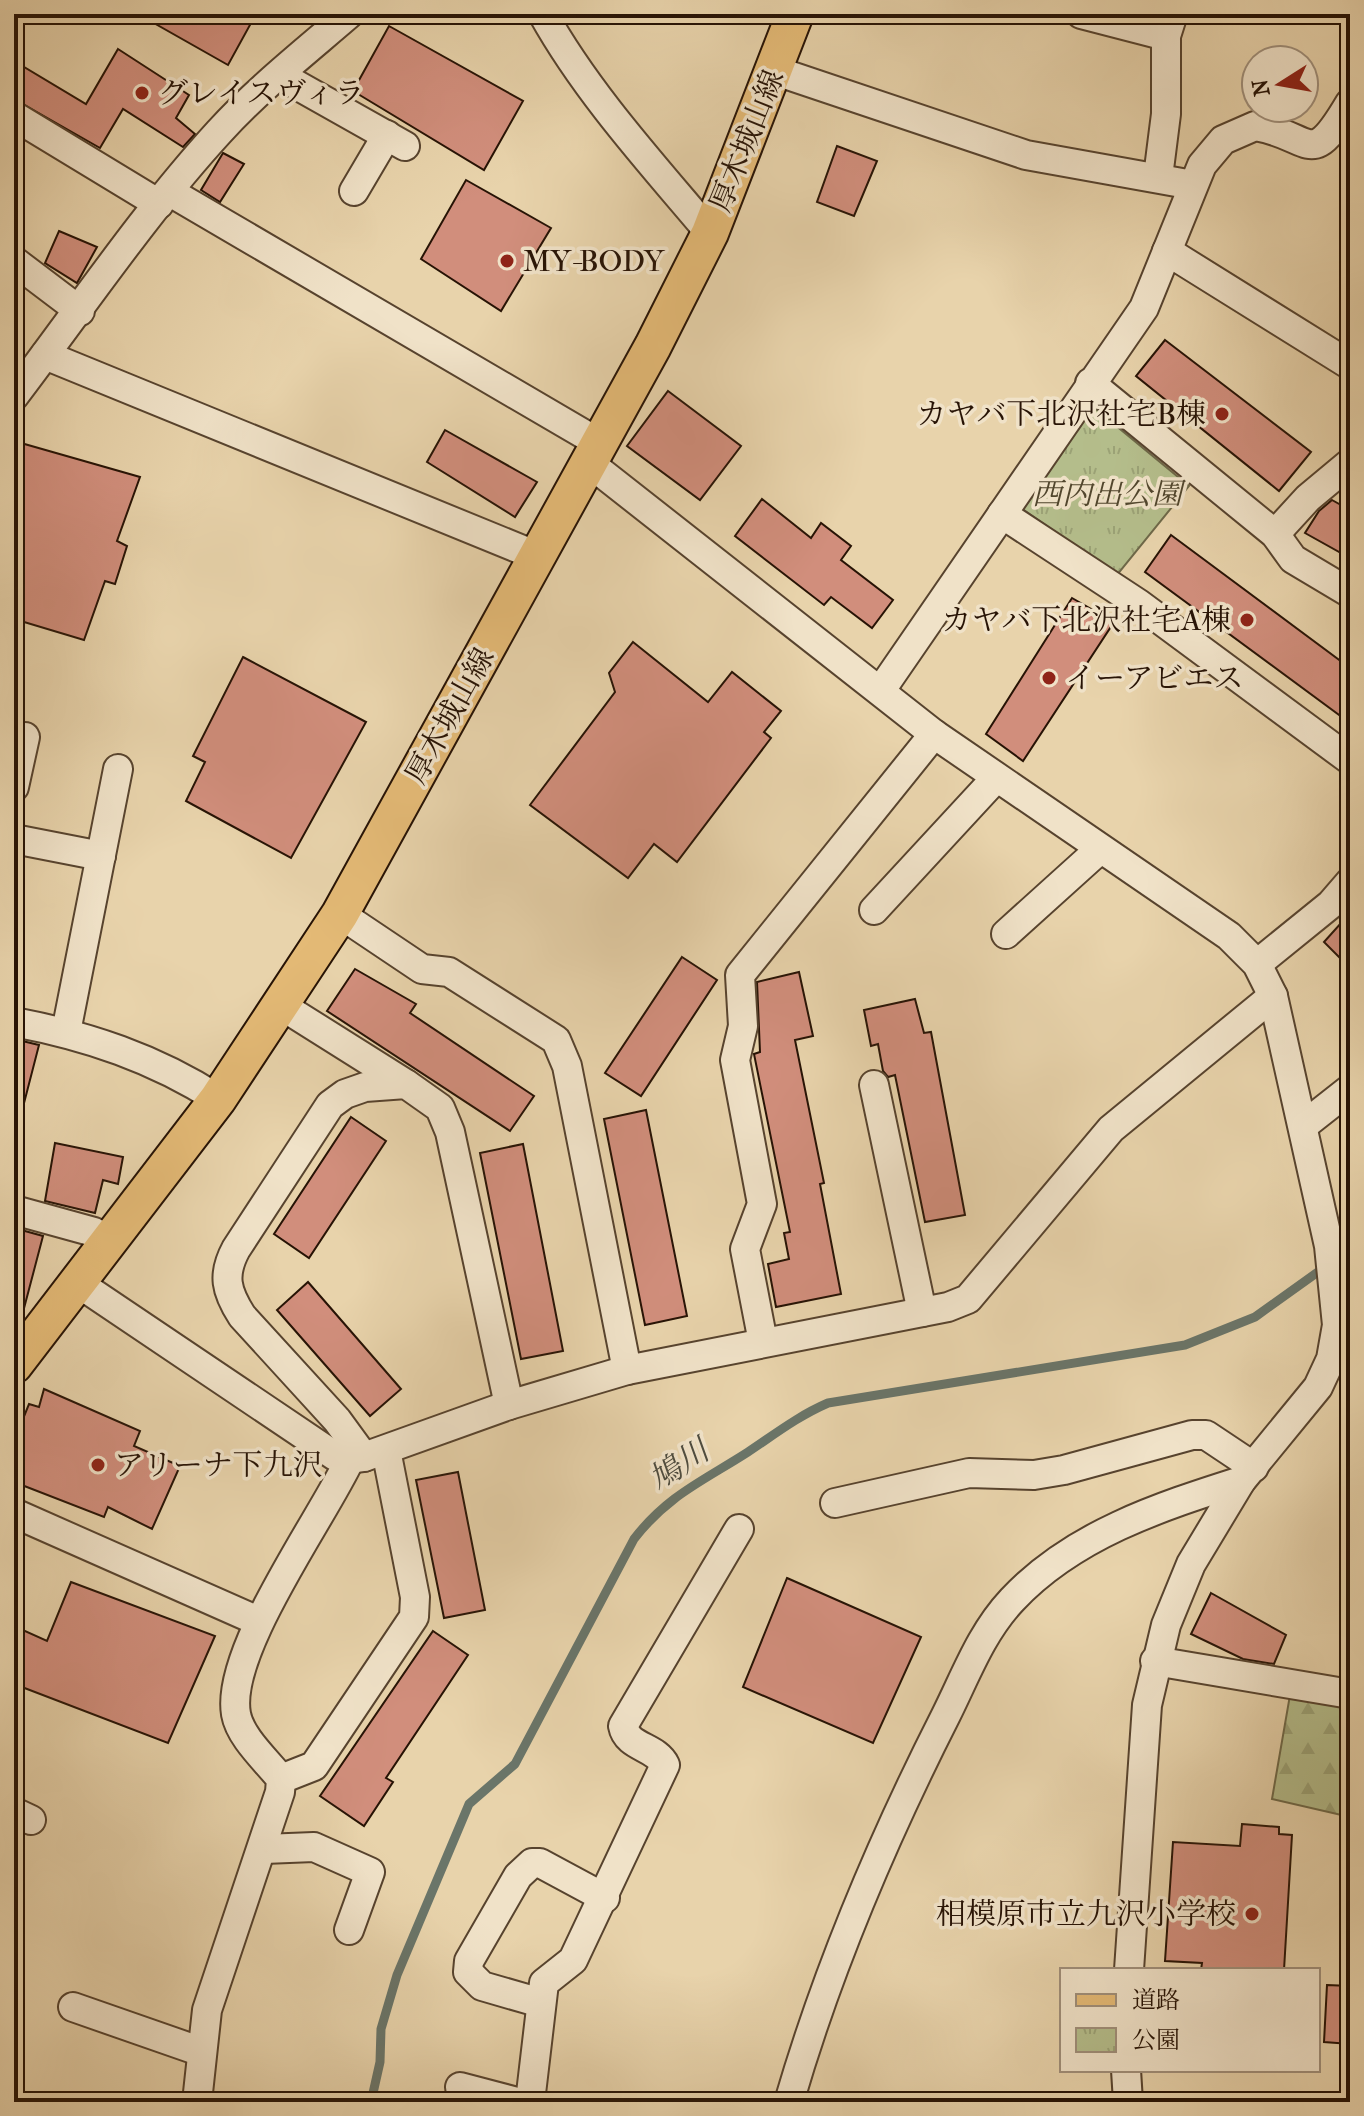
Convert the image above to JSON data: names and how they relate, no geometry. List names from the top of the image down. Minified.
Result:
{"streets":{"main road":["厚木城山線"]},"water":["鳩川"],"parks":["西内出公園"],"places":["グレイスヴィラ","MY-BODY","カヤバ下北沢社宅B棟","カヤバ下北沢社宅A棟","イーアビエス","アリーナ下九沢","相模原市立九沢小学校"],"legend":["道路","公園"],"north":"left"}
